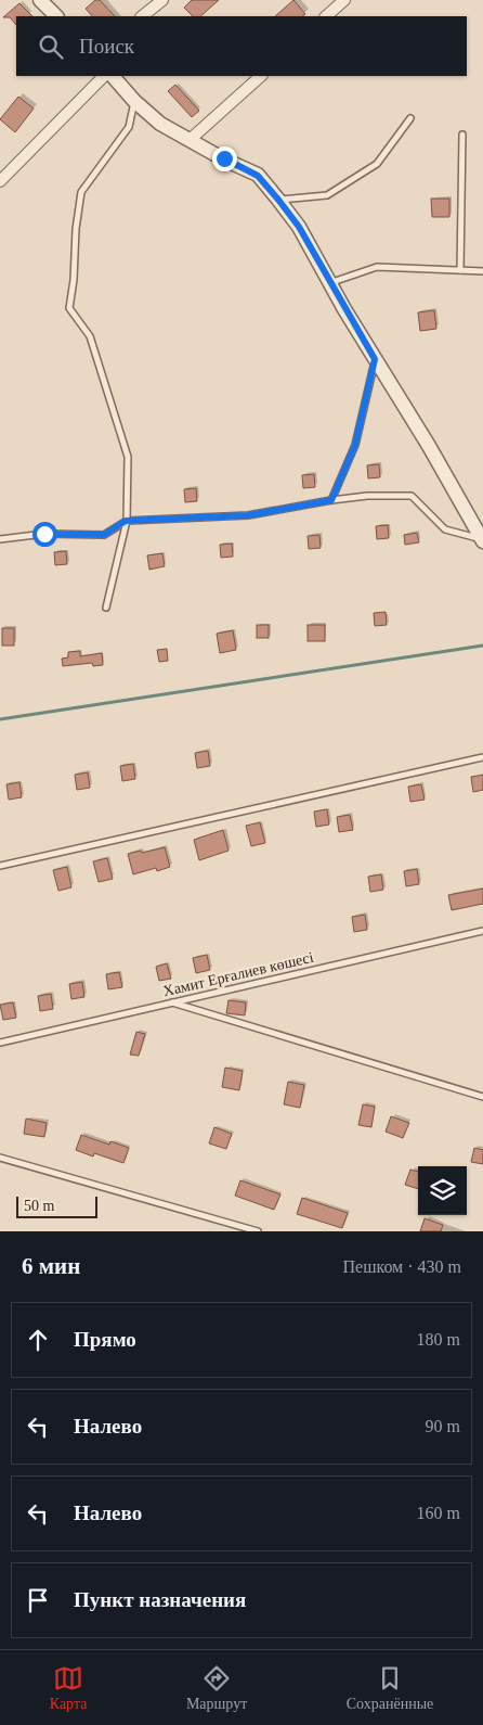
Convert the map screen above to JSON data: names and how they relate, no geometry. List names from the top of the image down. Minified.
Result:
{"streets":{"lane":["Хамит Ерғалиев көшесі"]},"scale_bar":"50 m","page":{"search":"Поиск","scale":"50 m","heading":["6 мин","Пешком · 430 m"],"list":[["Прямо","180 m"],["Налево","90 m"],["Налево","160 m"],"Пункт назначения"],"nav":["Карта","Маршрут","Сохранённые"]}}
